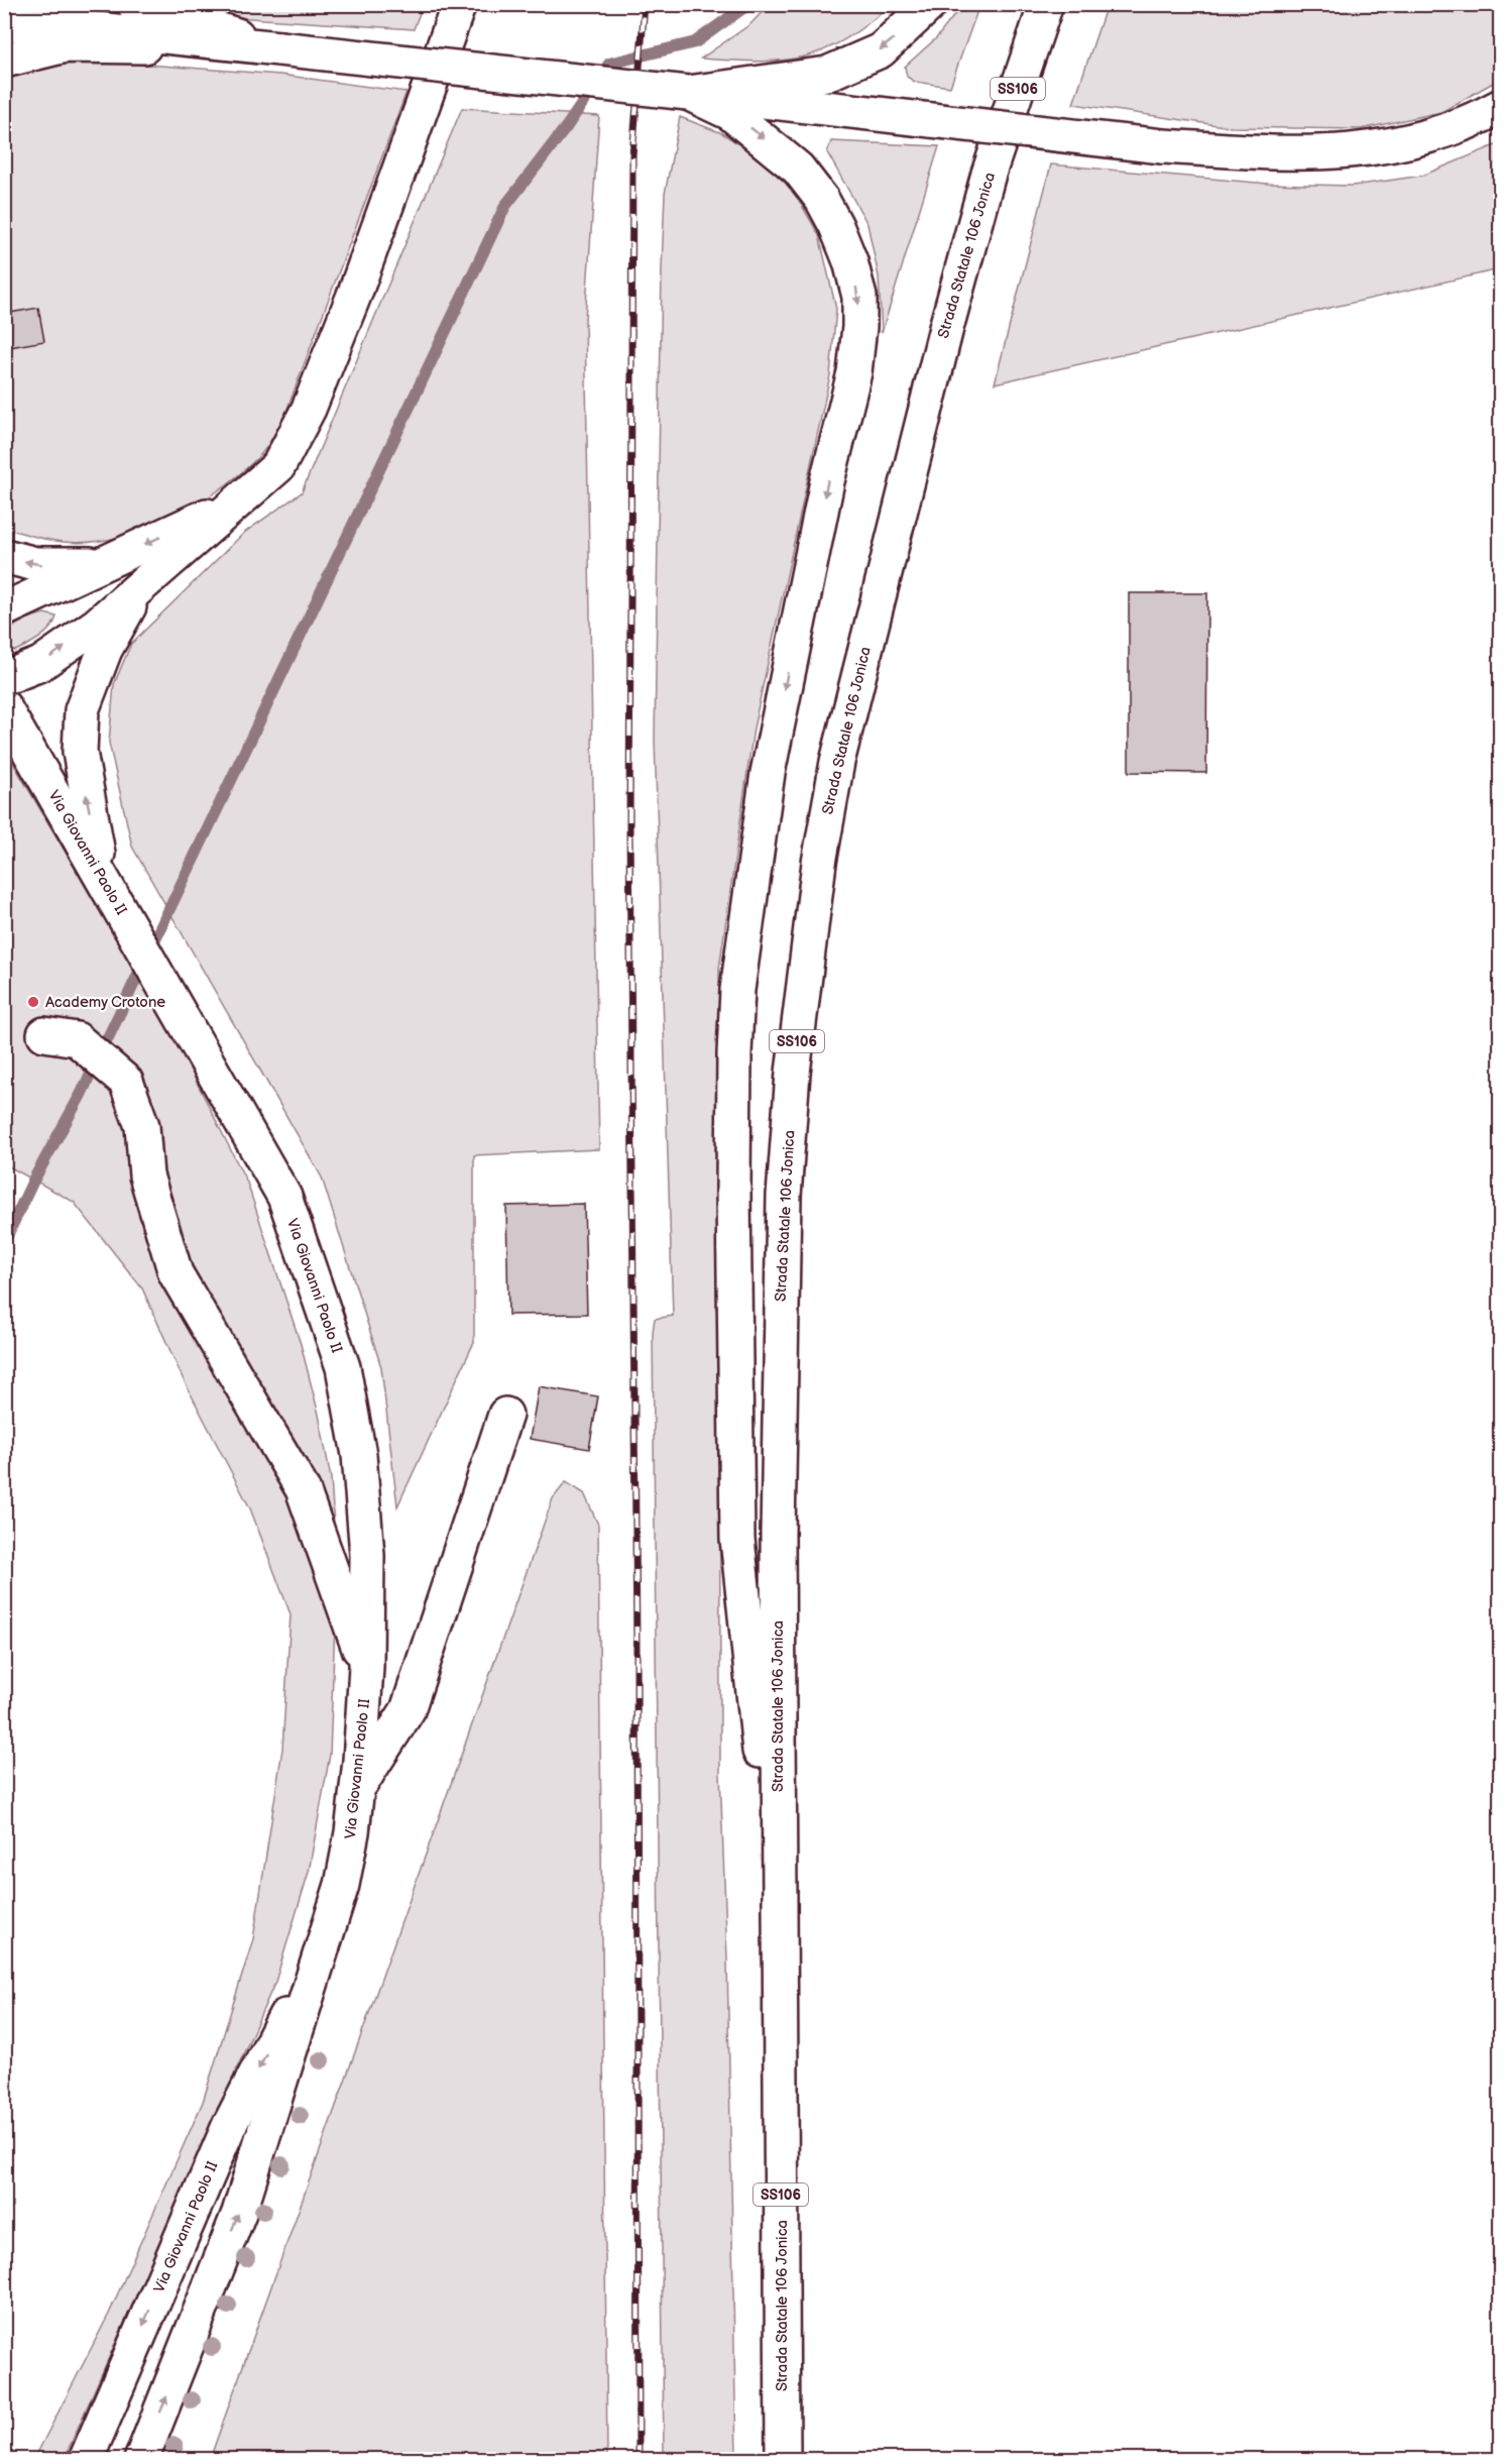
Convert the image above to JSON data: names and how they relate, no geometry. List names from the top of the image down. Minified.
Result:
{"streets":{"main road":["SS106","Strada Statale 106 Jonica","Via Giovanni Paolo II"]},"places":["Academy Crotone"]}
